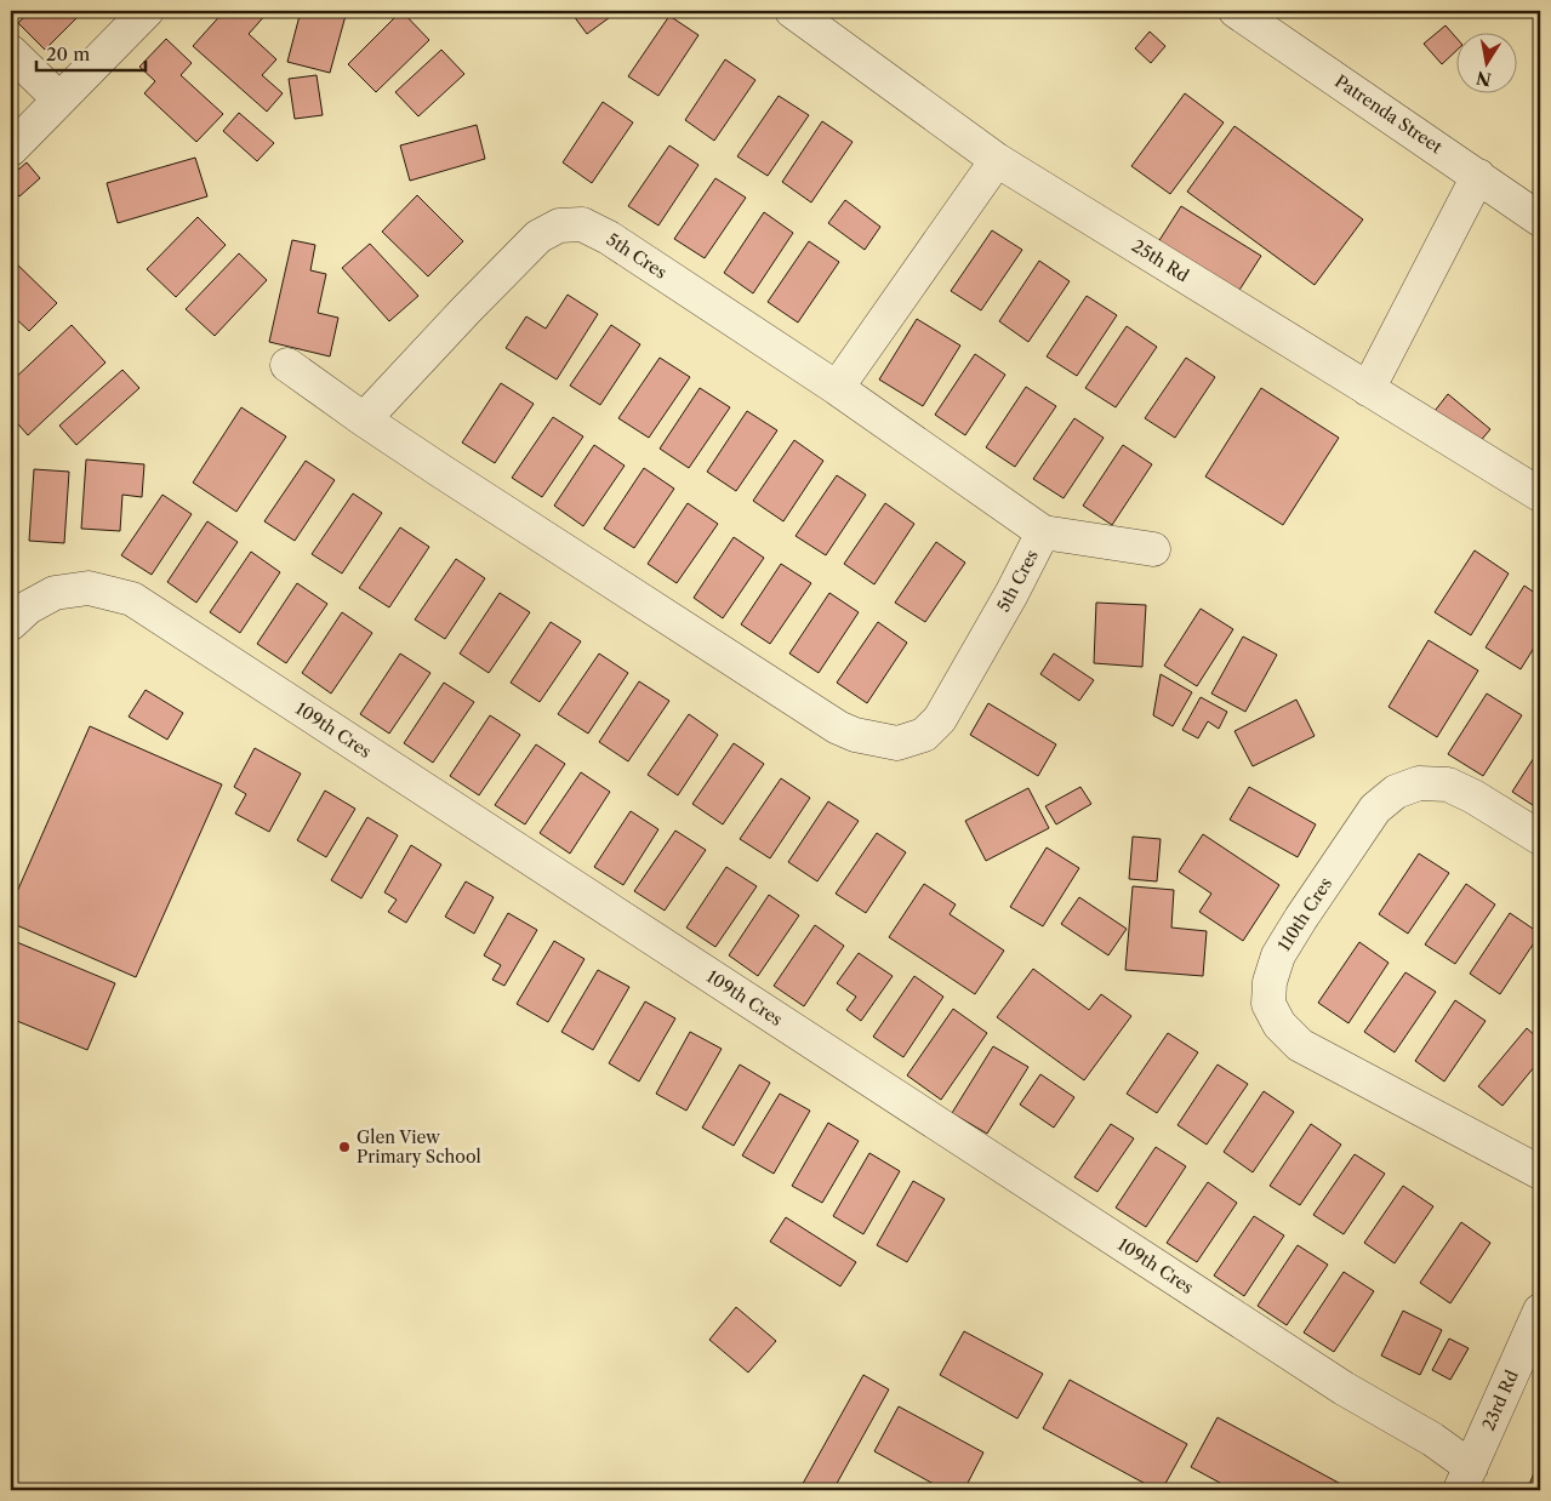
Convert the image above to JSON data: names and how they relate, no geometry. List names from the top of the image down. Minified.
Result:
{"streets":{"street":["Patrenda Street","5th Cres","25th Rd","109th Cres","110th Cres","23rd Rd"]},"crossings":[["109th Cres","23rd Rd"]],"places":["Glen View Primary School"],"scale_bar":"20 m","north":"bottom"}
